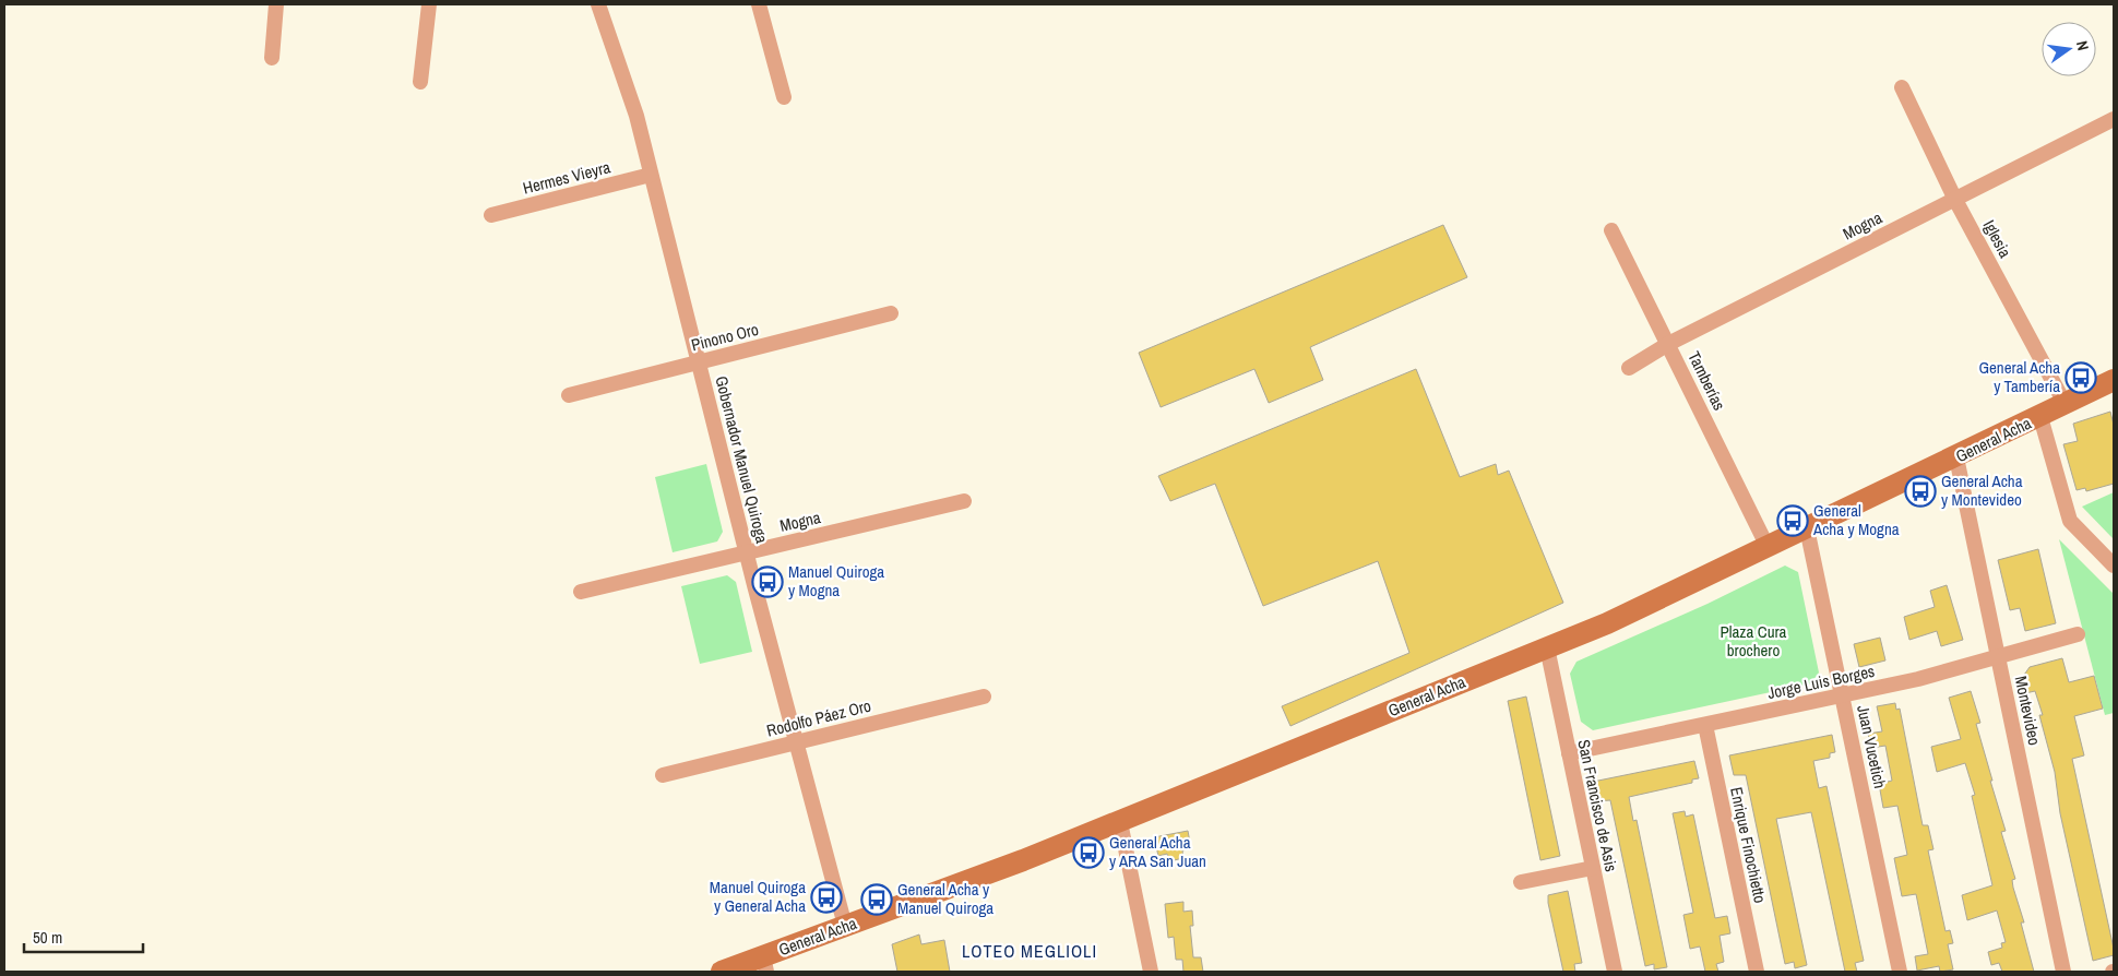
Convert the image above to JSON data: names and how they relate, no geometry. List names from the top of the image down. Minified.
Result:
{"streets":{"main road":["General Acha"],"street":["Hermes Vieyra","Mogna","Iglesia","Pinono Oro","Tamberías","Gobernador Manuel Quiroga","Jorge Luis Borges","Montevideo","Rodolfo Páez Oro","Juan Vucetich","San Francisco de Asis","Enrique Finochietto"]},"crossings":[["Hermes Vieyra","Gobernador Manuel Quiroga"],["Mogna","Iglesia"],["Mogna","Tamberías"],["Mogna","Gobernador Manuel Quiroga"],["Iglesia","General Acha"],["Pinono Oro","Gobernador Manuel Quiroga"],["Tamberías","General Acha"],["General Acha","Gobernador Manuel Quiroga"],["General Acha","Montevideo"],["General Acha","Juan Vucetich"],["General Acha","San Francisco de Asis"],["Gobernador Manuel Quiroga","Rodolfo Páez Oro"],["Jorge Luis Borges","Montevideo"],["Jorge Luis Borges","Juan Vucetich"],["Jorge Luis Borges","San Francisco de Asis"],["Jorge Luis Borges","Enrique Finochietto"]],"districts":["LOTEO MEGLIOLI"],"parks":["Plaza Cura brochero"],"places":{"bus stop":["General Acha y Tambería","General Acha y Montevideo","General Acha y Mogna","Manuel Quiroga y Mogna","General Acha y ARA San Juan","Manuel Quiroga y General Acha","General Acha y Manuel Quiroga"]},"scale_bar":"50 m","north":"right"}
